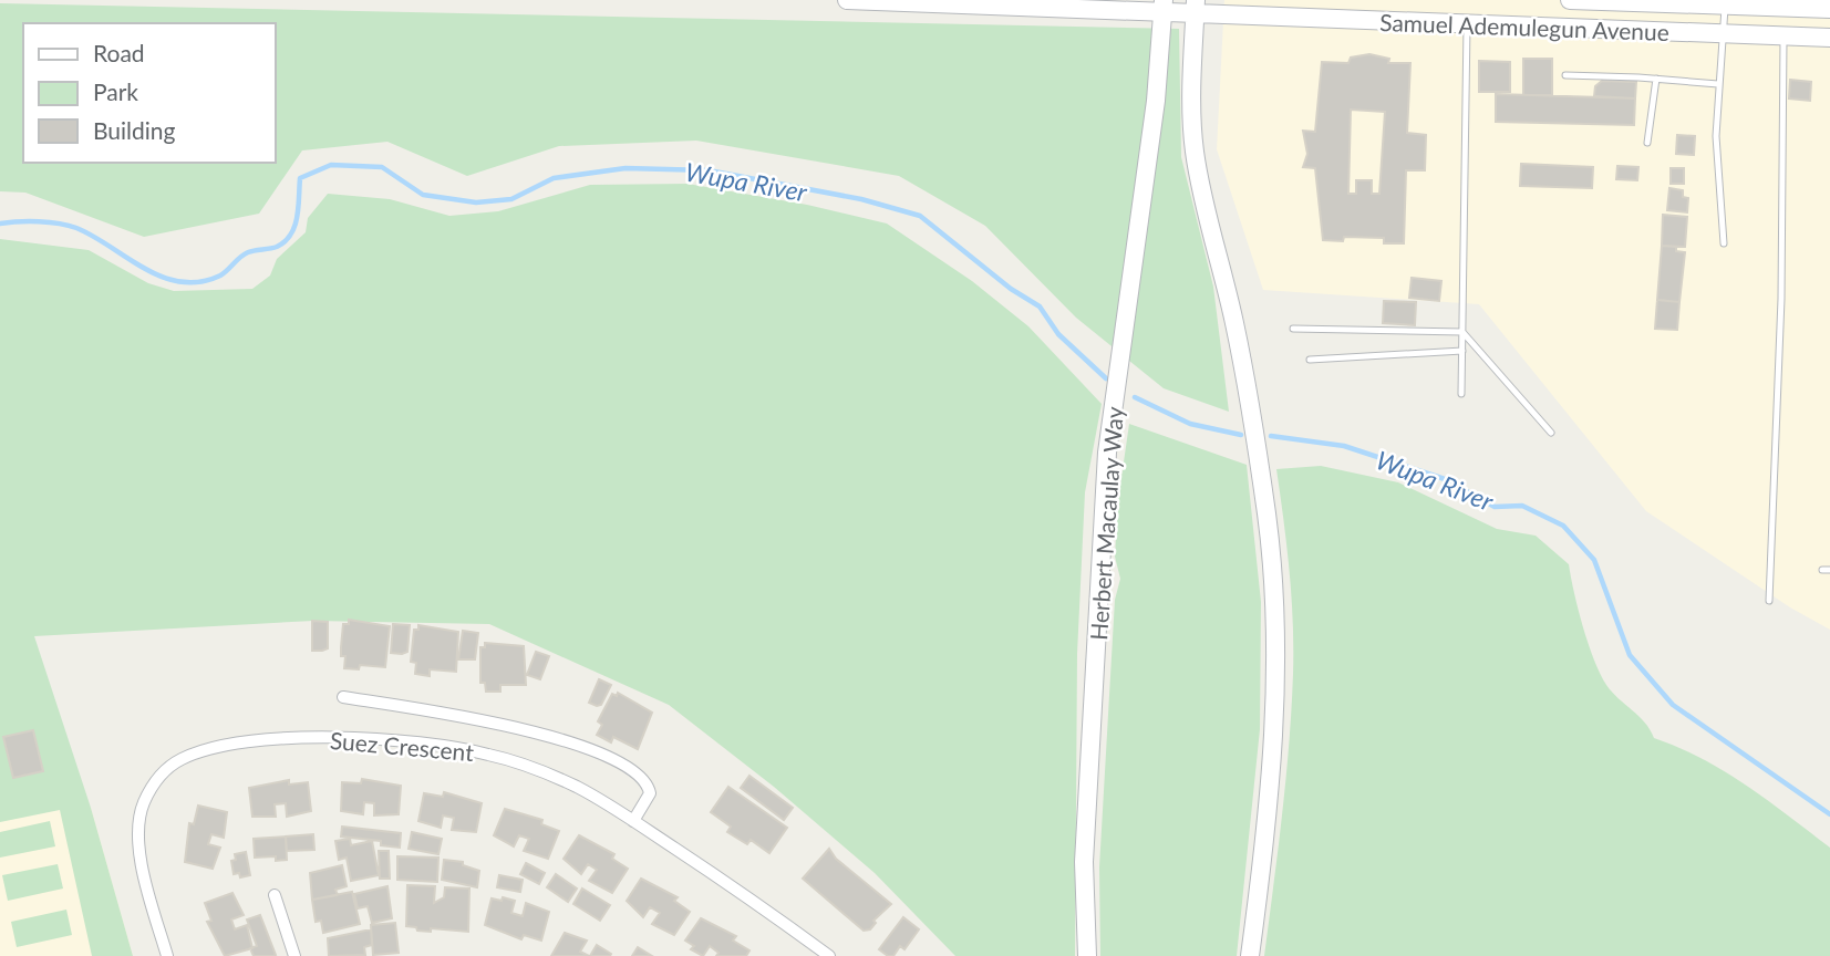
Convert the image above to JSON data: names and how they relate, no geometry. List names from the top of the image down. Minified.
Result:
{"streets":{"main road":["Samuel Ademulegun Avenue","Herbert Macaulay Way"],"street":["Suez Crescent"]},"crossings":[["Samuel Ademulegun Avenue","Herbert Macaulay Way"]],"water":["Wupa River"],"legend":["Road","Park","Building"]}
